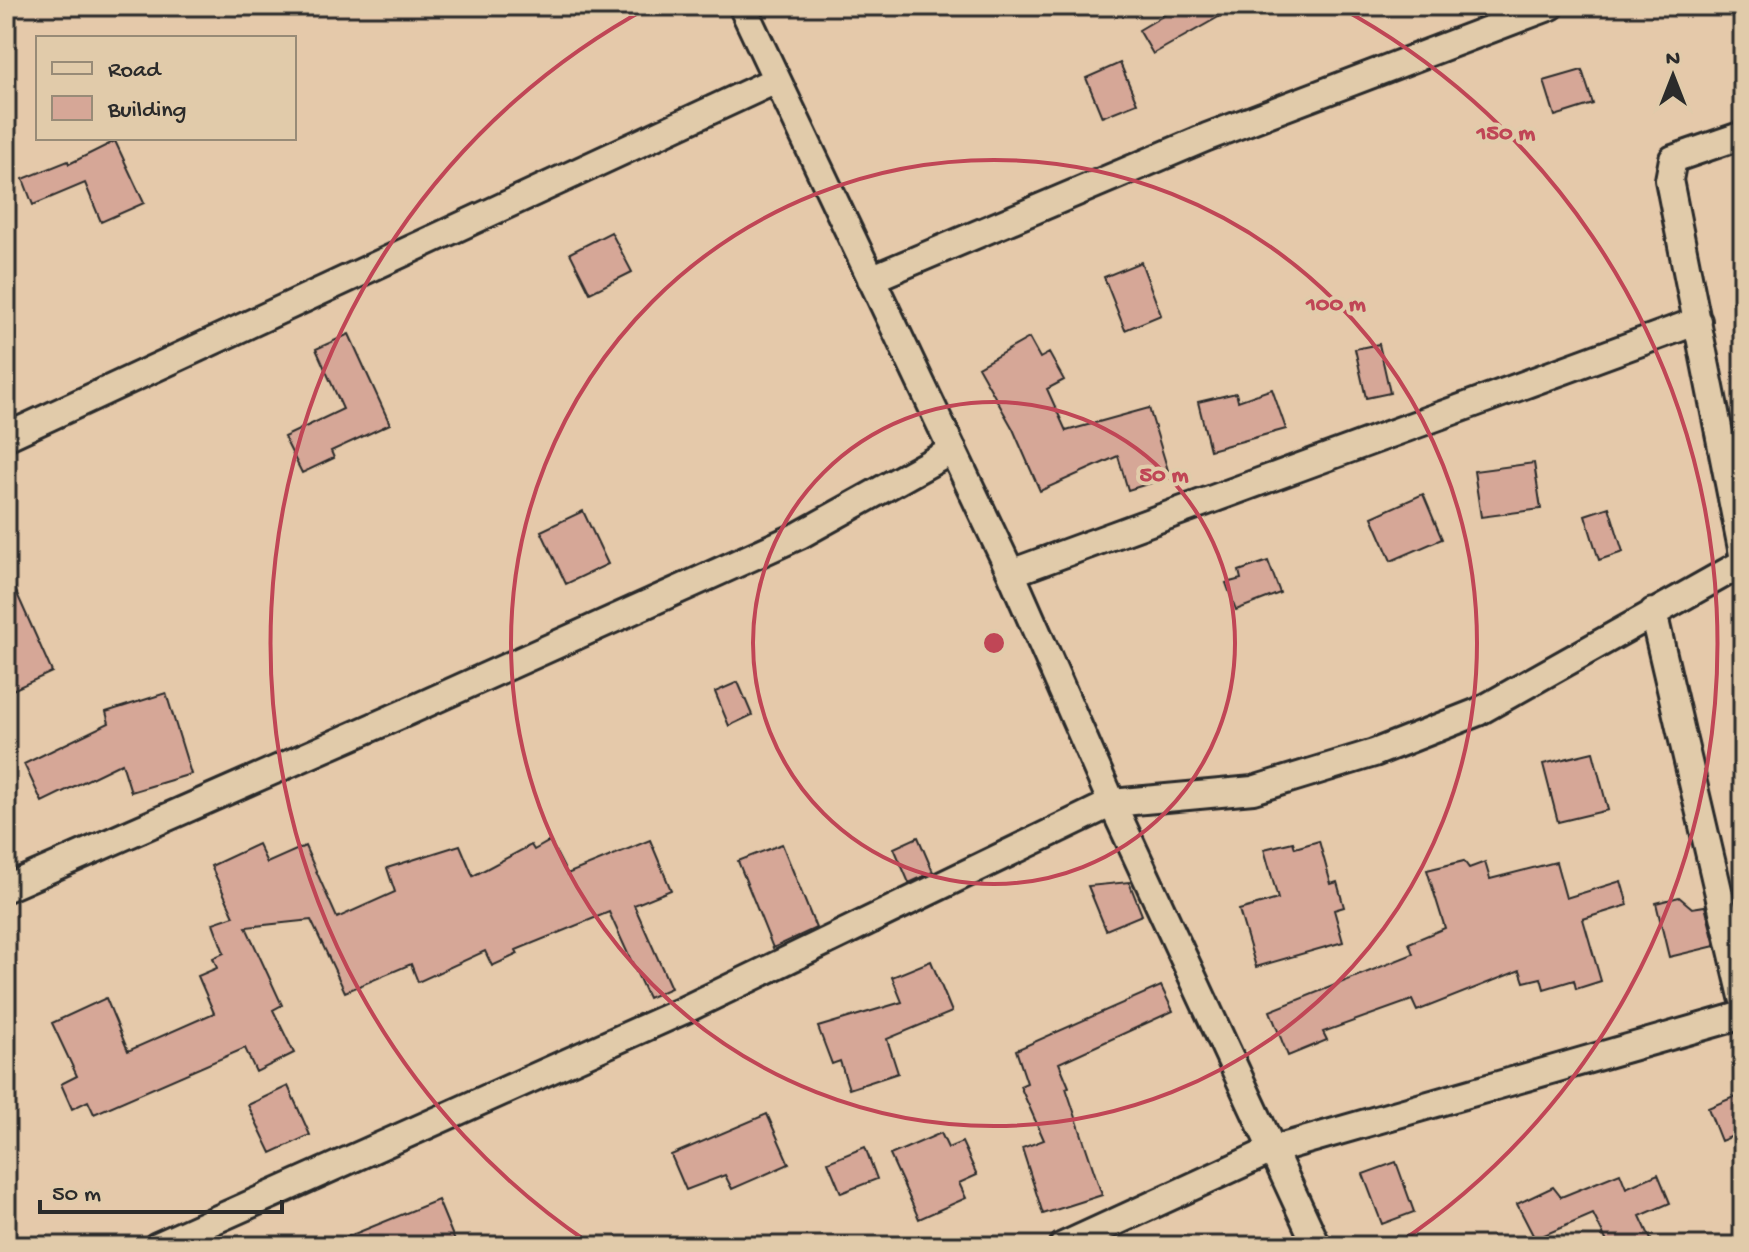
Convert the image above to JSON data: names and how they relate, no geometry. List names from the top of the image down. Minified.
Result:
{"legend":["Road","Building"],"scale_bar":"50 m","north":"top","rings":["150 m","100 m","50 m"]}
